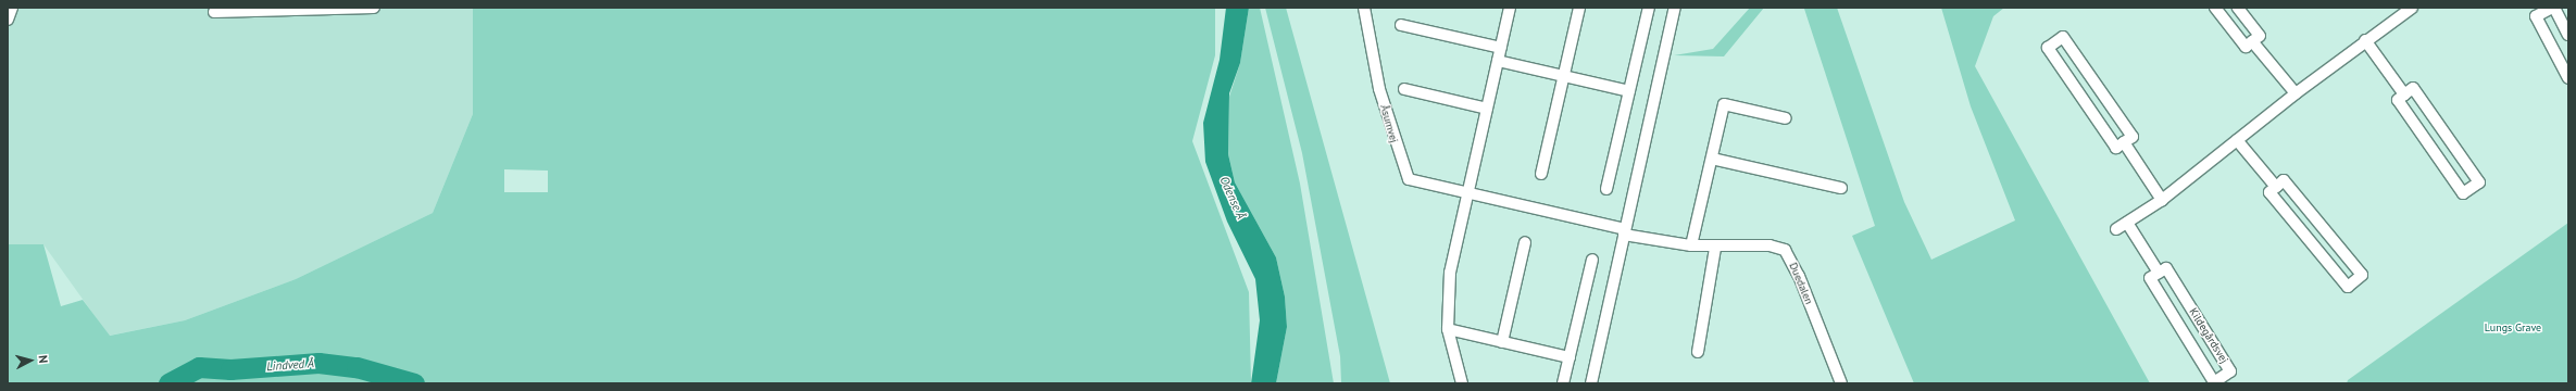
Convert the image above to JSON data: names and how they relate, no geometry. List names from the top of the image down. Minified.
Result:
{"streets":{"street":["Åsumvej","Duedalen","Kildegårdsvej"]},"crossings":[["Åsumvej","Duedalen"]],"water":["Odense Å","Lindved Å"],"parks":["Lungs Grave"],"north":"right"}
